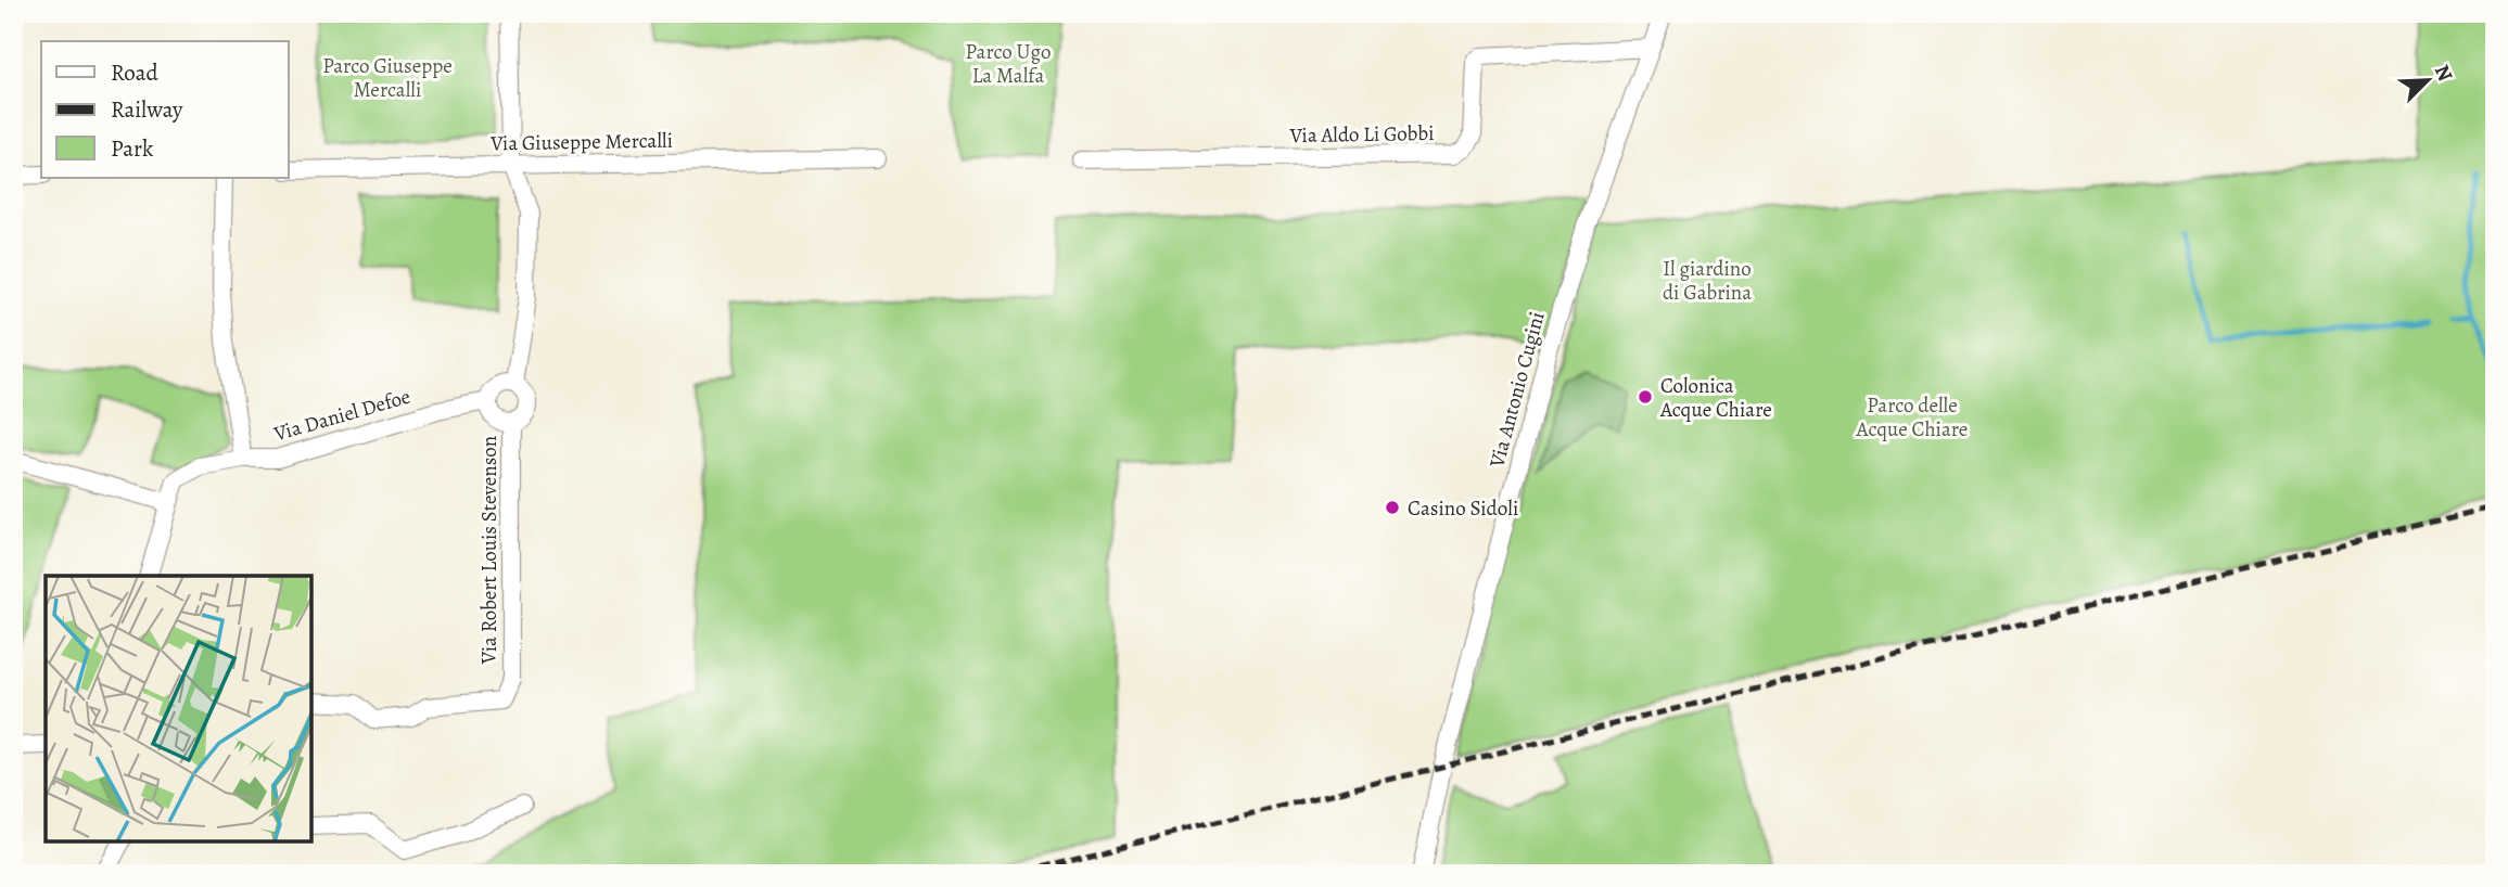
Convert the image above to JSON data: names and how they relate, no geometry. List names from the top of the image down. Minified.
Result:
{"streets":{"street":["Via Aldo Li Gobbi","Via Giuseppe Mercalli","Via Antonio Cugini","Via Daniel Defoe","Via Robert Louis Stevenson"]},"crossings":[["Via Aldo Li Gobbi","Via Antonio Cugini"],["Via Daniel Defoe","Via Robert Louis Stevenson"]],"parks":["Parco Ugo La Malfa","Parco Giuseppe Mercalli","Il giardino di Gabrina","Parco delle Acque Chiare"],"places":["Colonica Acque Chiare","Casino Sidoli"],"legend":["Road","Railway","Park"],"north":"top right"}
